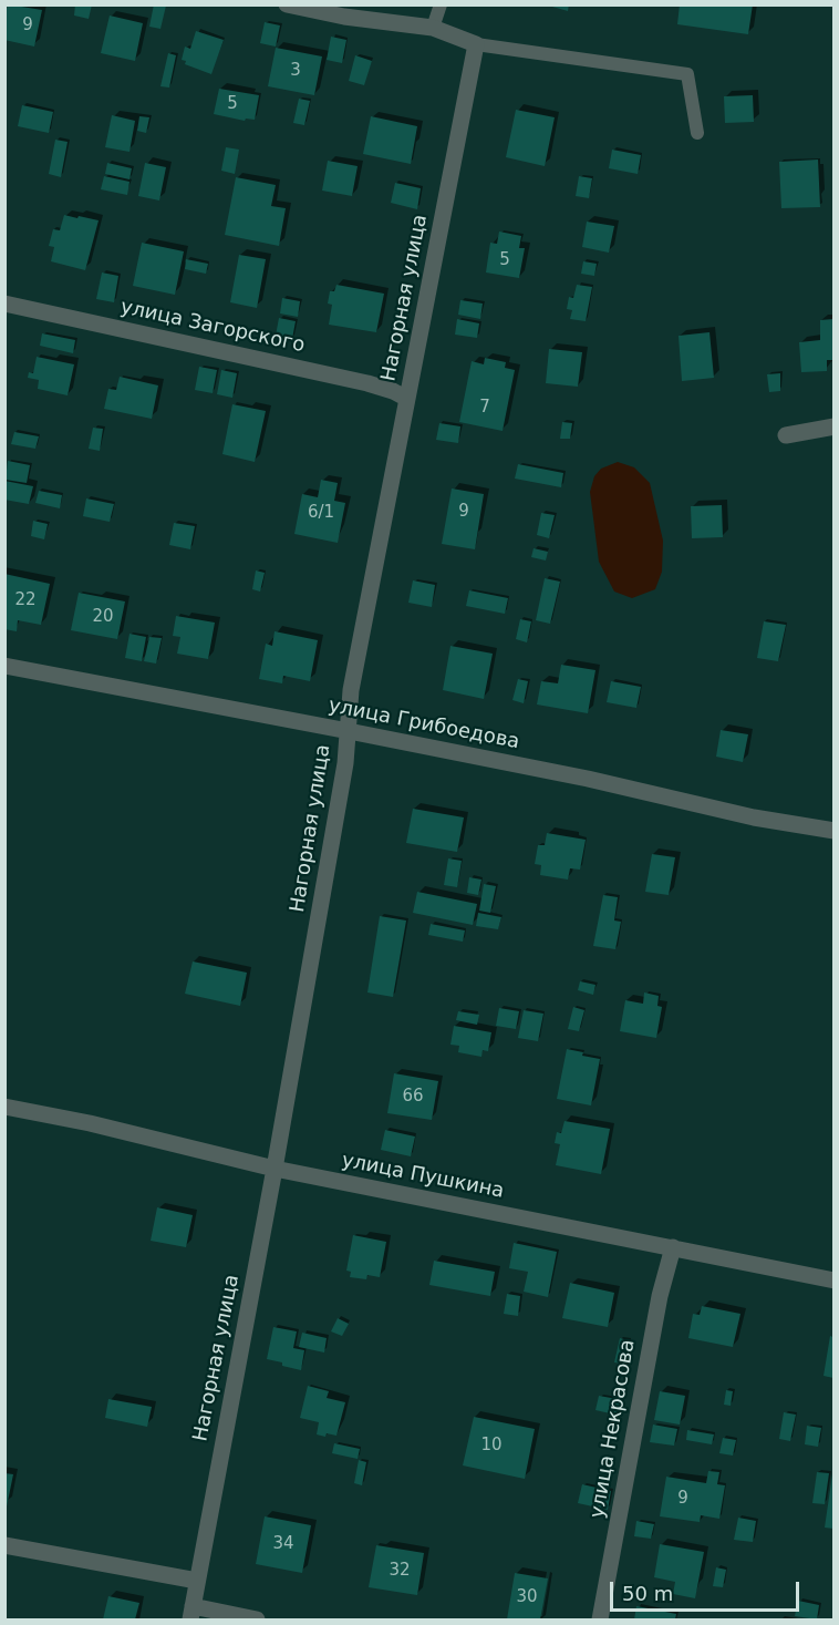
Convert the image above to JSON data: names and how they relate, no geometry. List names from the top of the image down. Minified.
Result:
{"streets":{"street":["Нагорная улица","улица Загорского","улица Грибоедова","улица Пушкина","улица Некрасова"]},"crossings":[["Нагорная улица","улица Загорского"],["Нагорная улица","улица Грибоедова"],["Нагорная улица","улица Пушкина"],["улица Пушкина","улица Некрасова"]],"house_numbers":["9","3","5","5","7","9","6/1","22","20","66","10","9","34","32","30"],"scale_bar":"50 m"}
